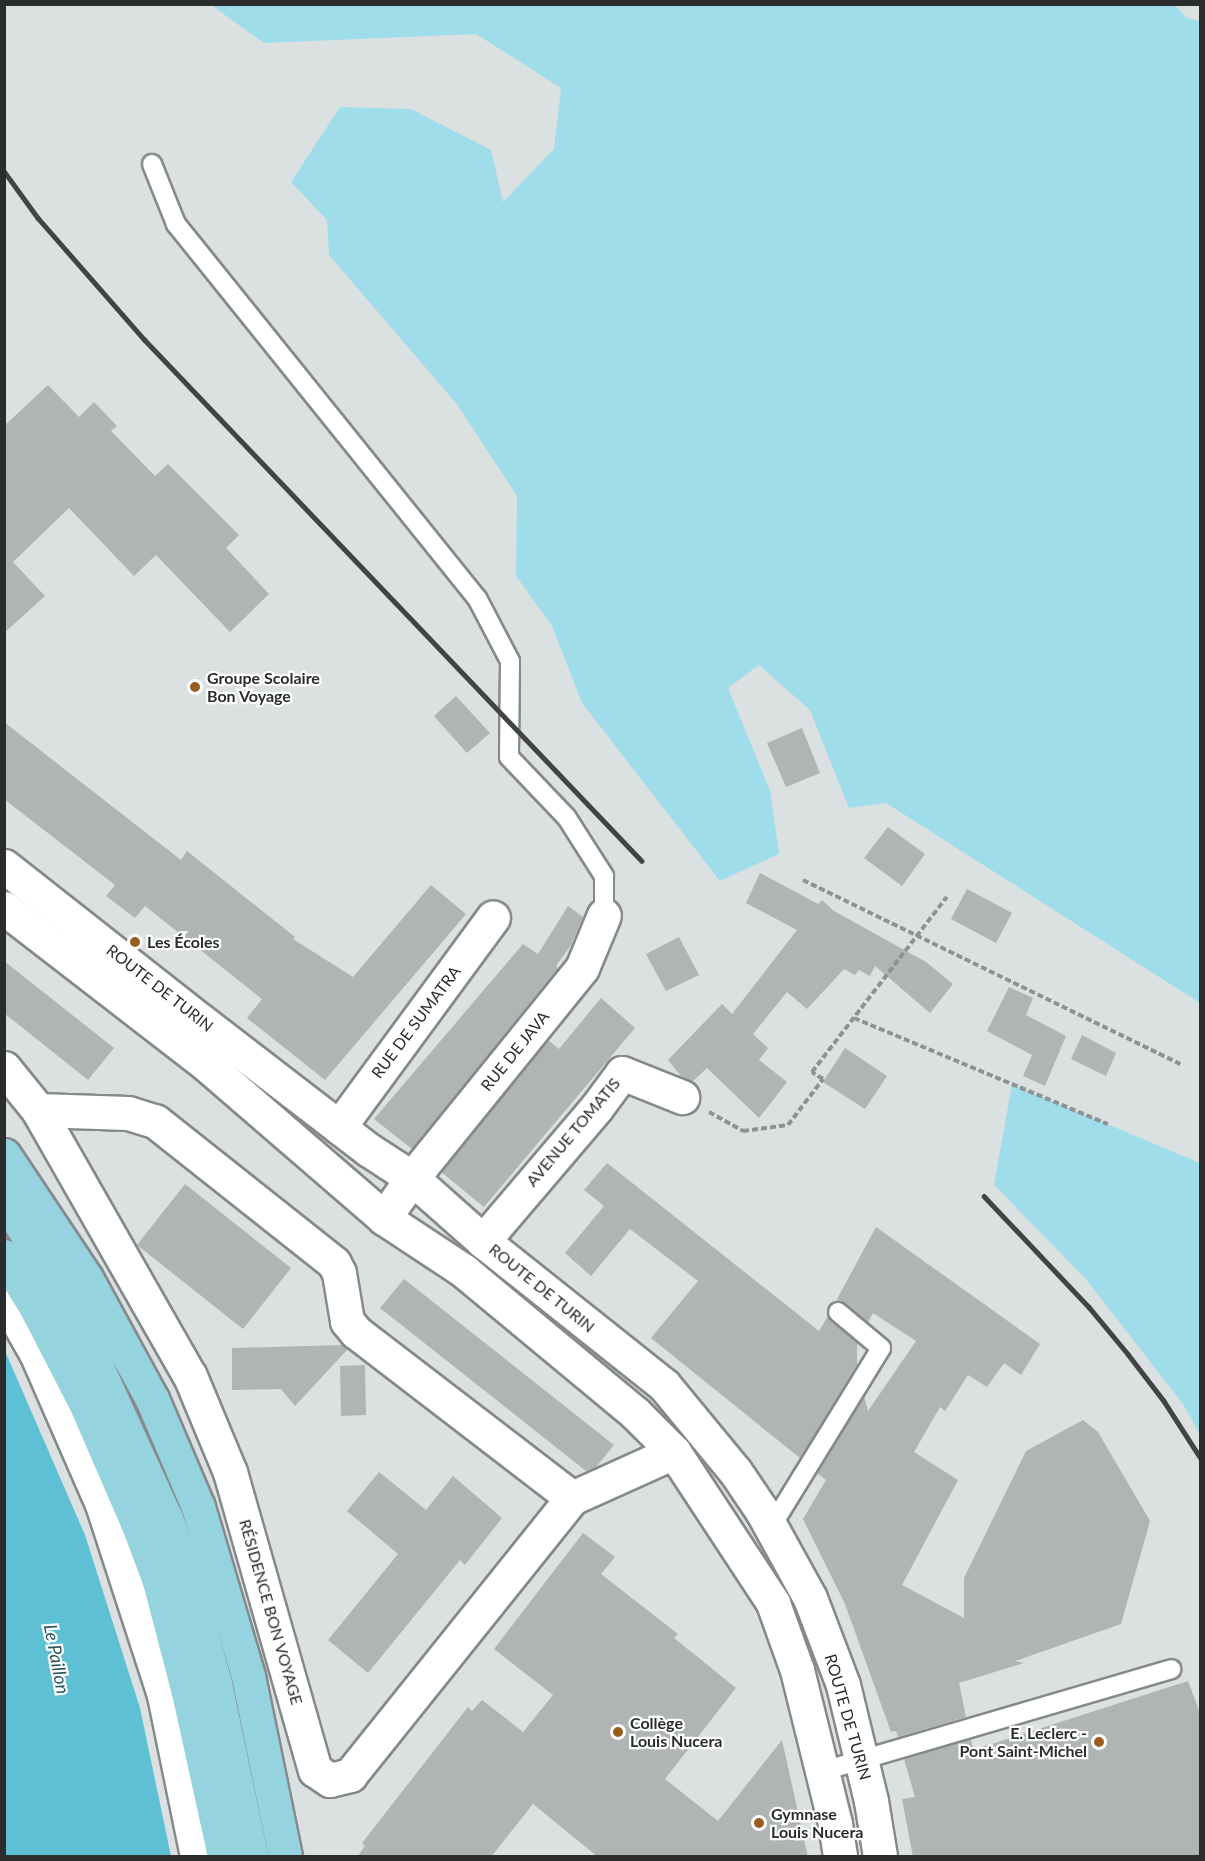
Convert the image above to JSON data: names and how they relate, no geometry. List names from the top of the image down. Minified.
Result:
{"streets":{"main road":["ROUTE DE TURIN","RUE DE SUMATRA","RUE DE JAVA","AVENUE TOMATIS","RÉSIDENCE BON VOYAGE"]},"crossings":[["ROUTE DE TURIN","RUE DE SUMATRA"],["ROUTE DE TURIN","RUE DE JAVA"],["ROUTE DE TURIN","AVENUE TOMATIS"],["ROUTE DE TURIN","RÉSIDENCE BON VOYAGE"]],"water":["Le Paillon"],"places":["Groupe Scolaire Bon Voyage","Les Écoles","Collège Louis Nucera","E. Leclerc - Pont Saint-Michel","Gymnase Louis Nucera"]}
